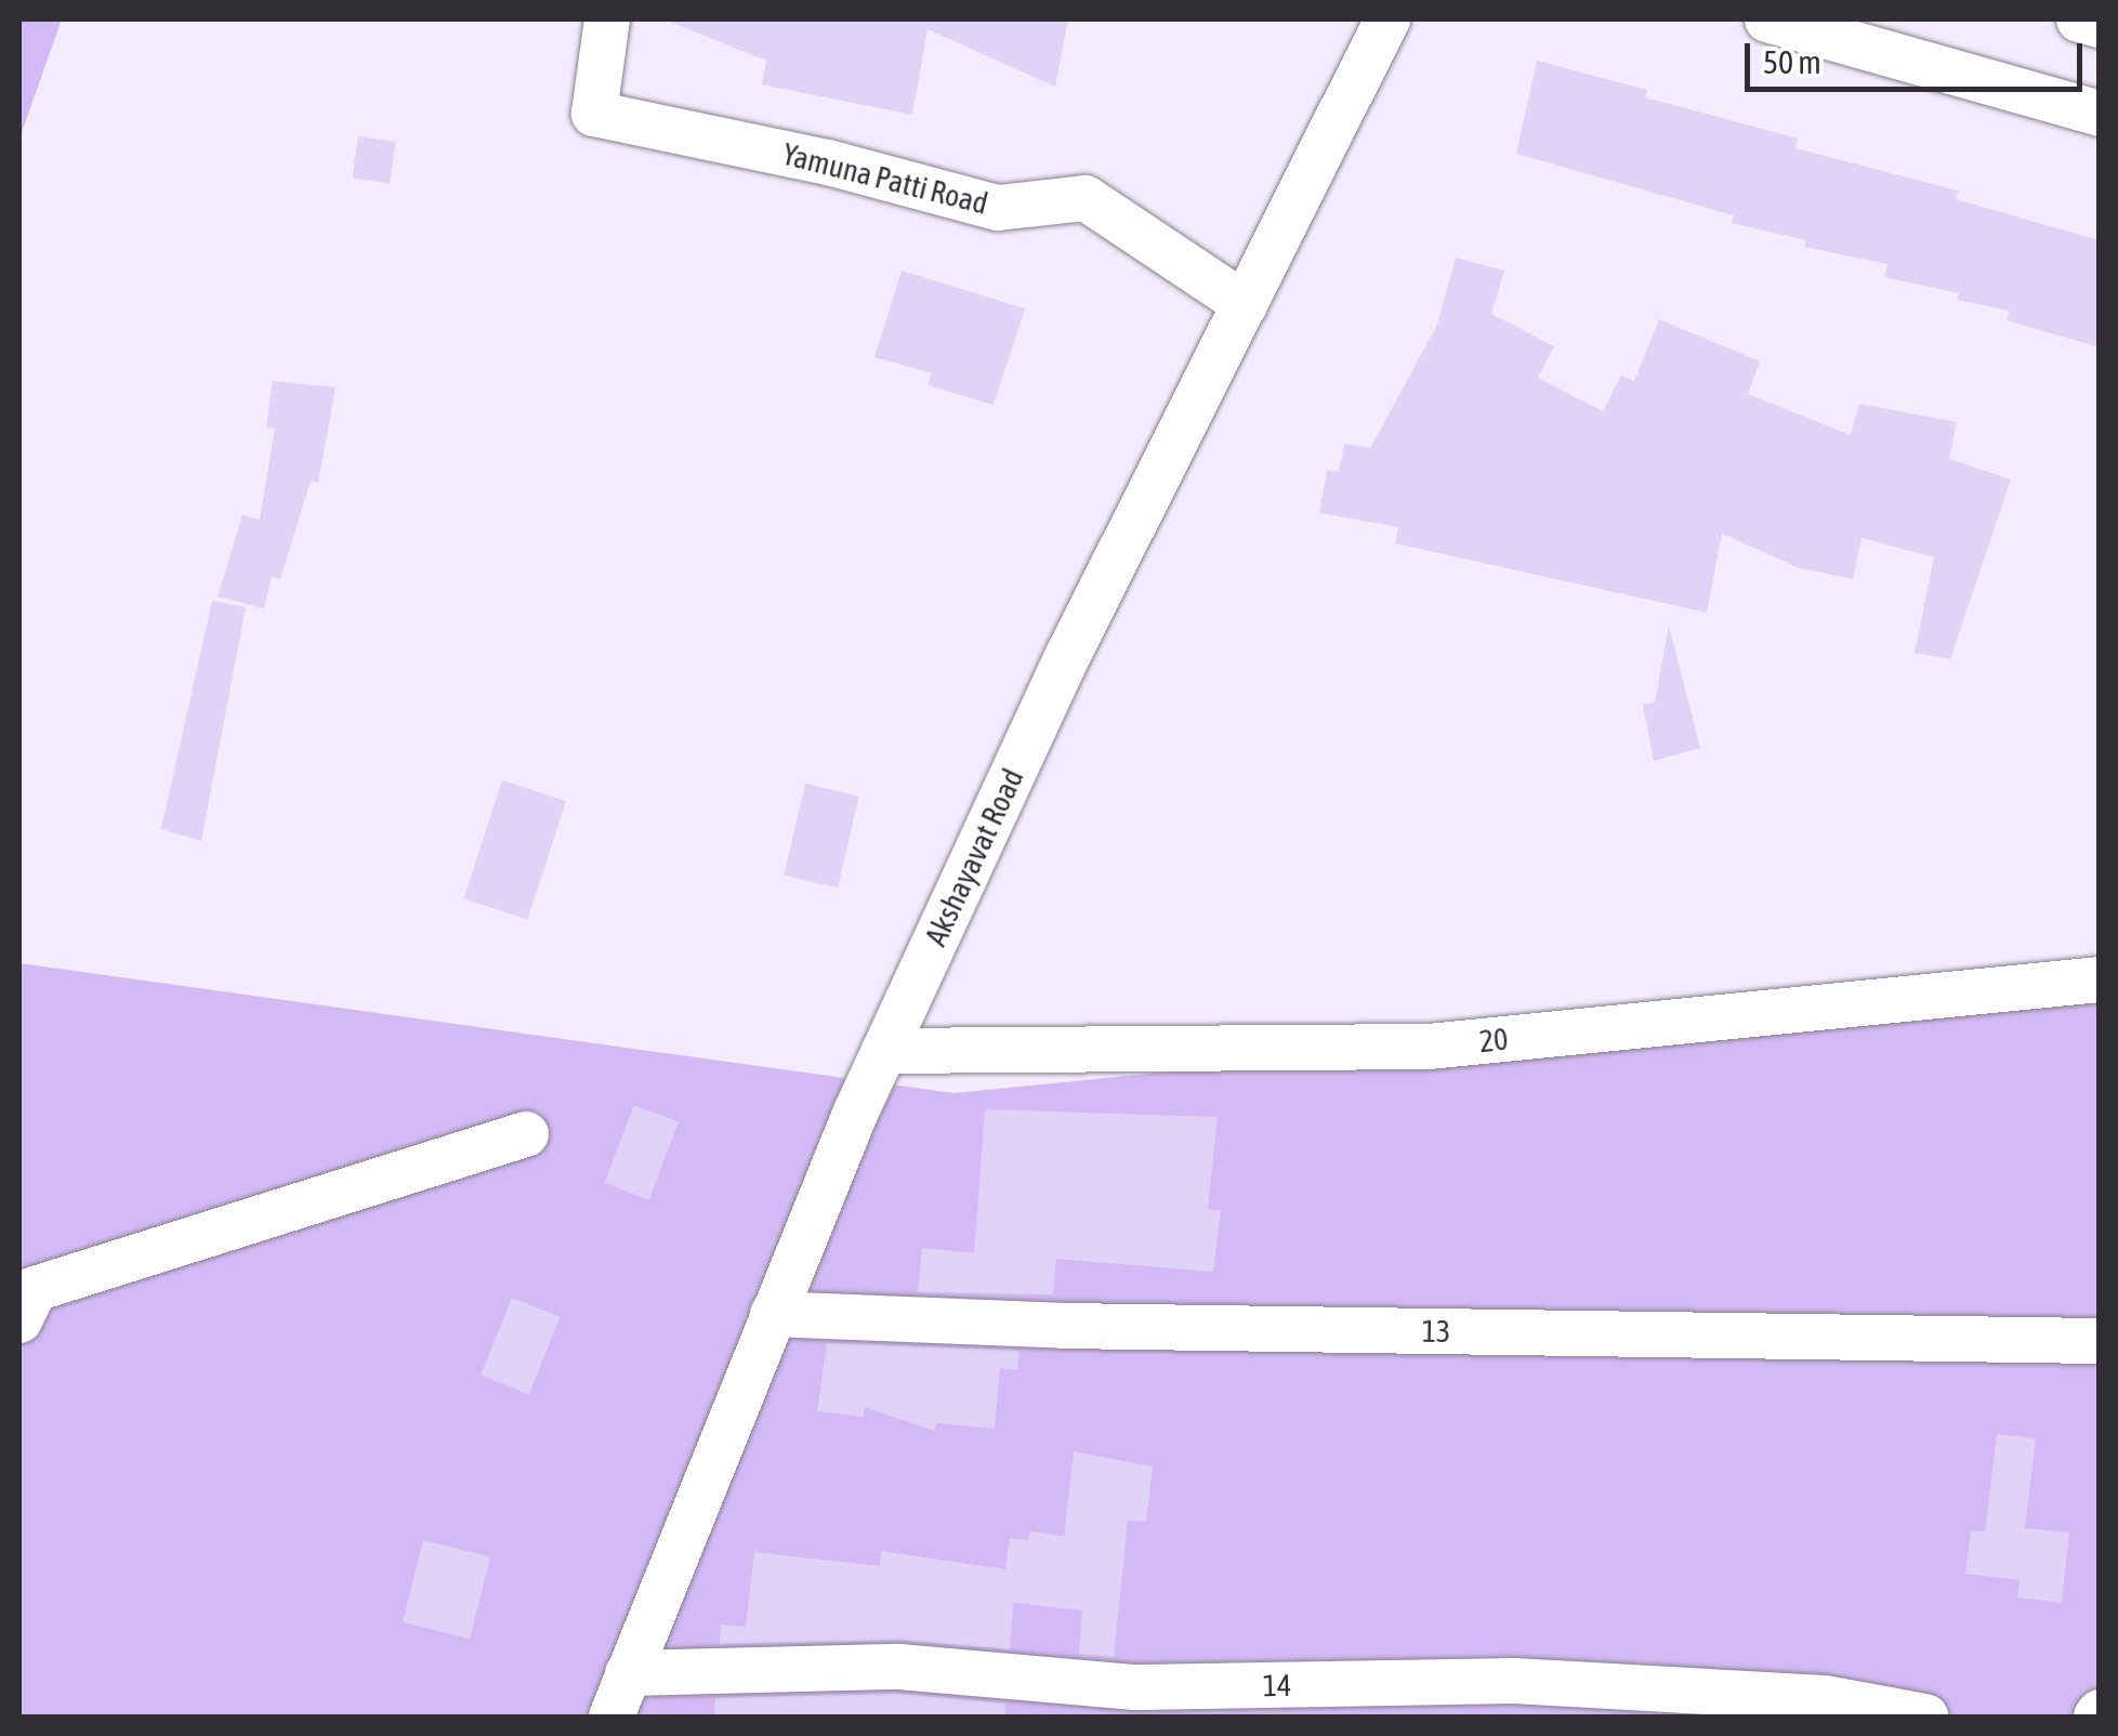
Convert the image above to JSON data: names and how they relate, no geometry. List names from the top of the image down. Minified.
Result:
{"streets":{"street":["Yamuna Patti Road","Akshayavat Road","20","13","14"]},"crossings":[["Yamuna Patti Road","Akshayavat Road"],["Akshayavat Road","20"],["Akshayavat Road","13"],["Akshayavat Road","14"]],"scale_bar":"50 m"}
